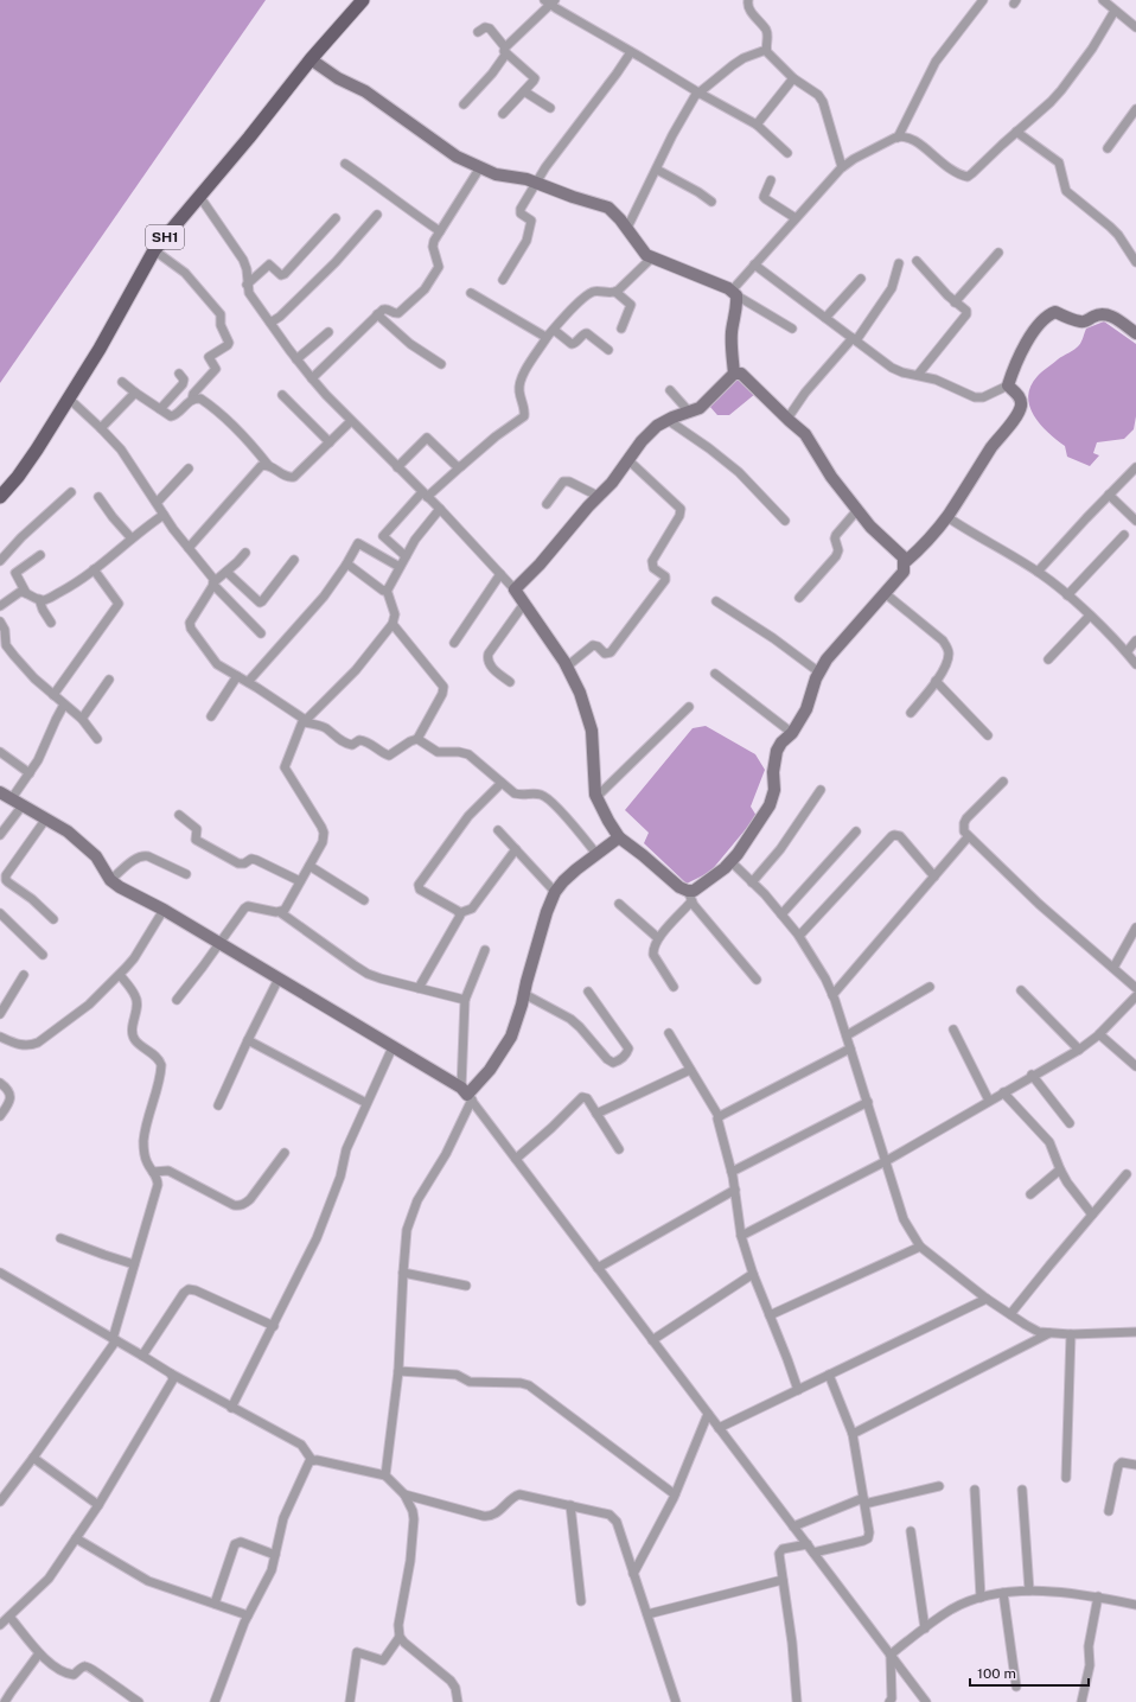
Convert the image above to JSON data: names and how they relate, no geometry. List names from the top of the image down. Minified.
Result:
{"streets":{"main road":["SH1"]},"scale_bar":"100 m"}
